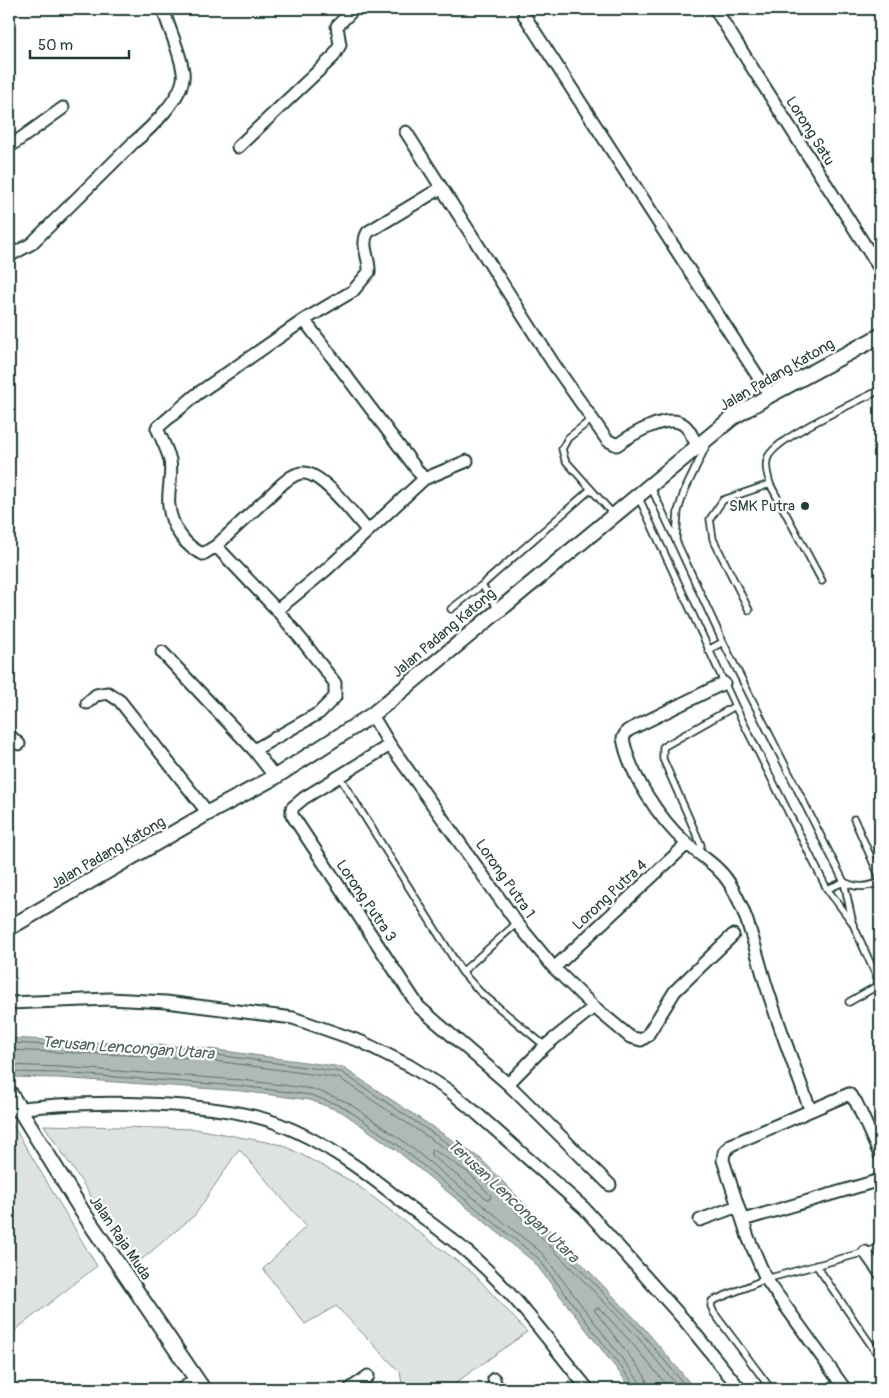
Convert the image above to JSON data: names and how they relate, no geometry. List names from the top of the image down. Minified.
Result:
{"streets":{"street":["Lorong Satu","Jalan Padang Katong","Lorong Putra 1","Lorong Putra 4","Lorong Putra 3","Jalan Raja Muda"]},"crossings":[["Jalan Padang Katong","Lorong Putra 1"],["Lorong Putra 1","Lorong Putra 4"],["Lorong Putra 1","Lorong Putra 3"]],"water":["Terusan Lencongan Utara"],"places":["SMK Putra"],"scale_bar":"50 m"}
